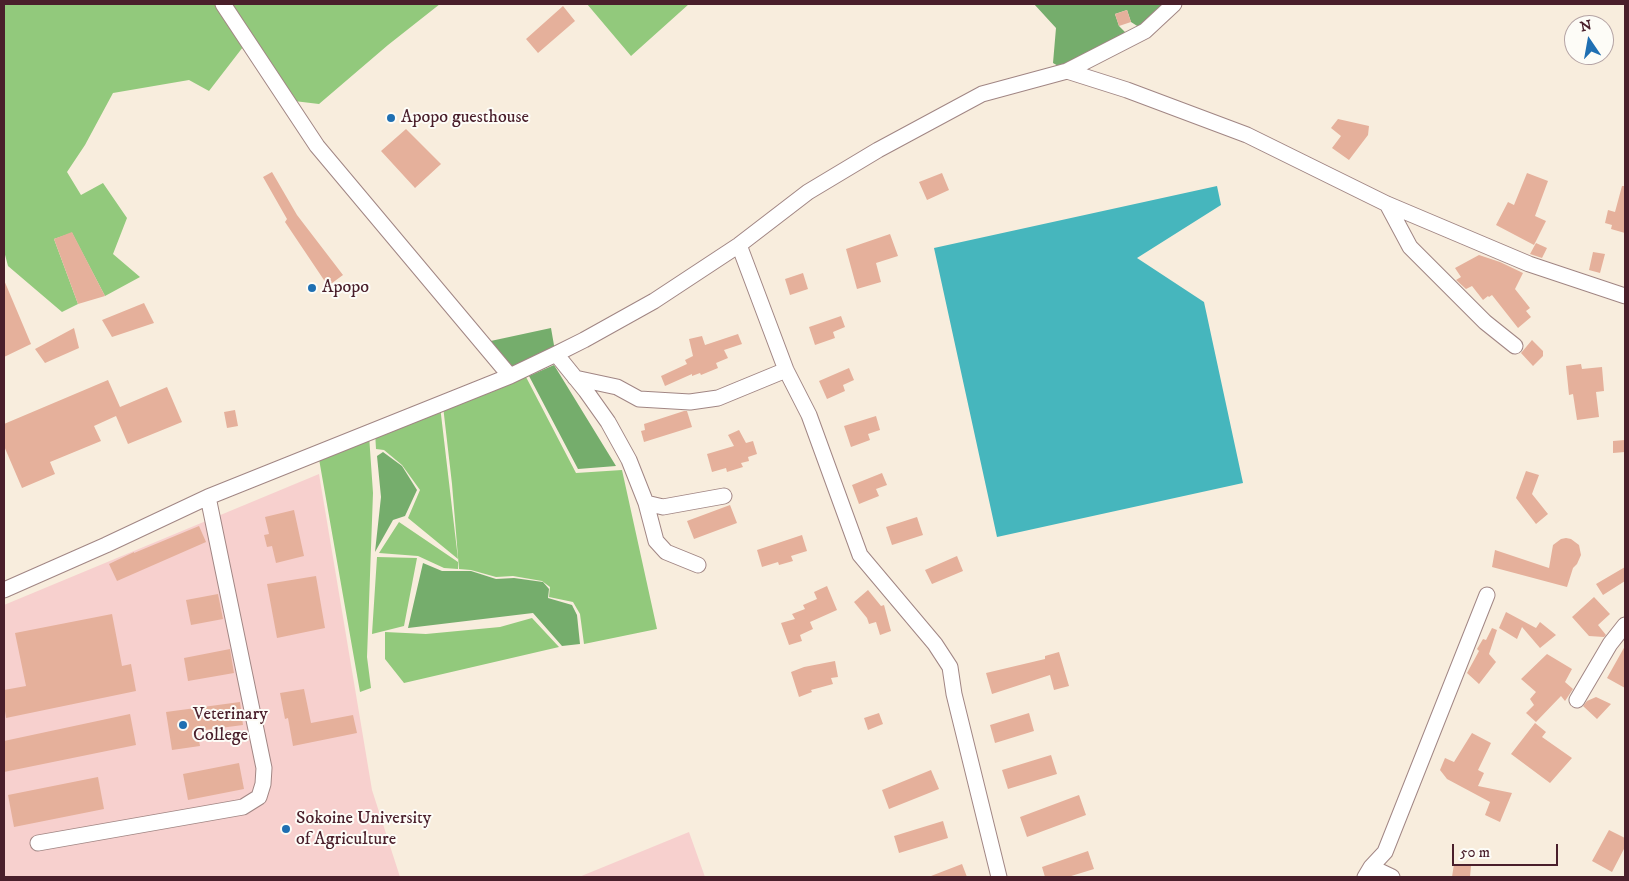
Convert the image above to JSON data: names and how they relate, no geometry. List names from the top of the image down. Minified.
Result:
{"places":["Apopo guesthouse","Apopo","Veterinary College","Sokoine University of Agriculture"],"scale_bar":"50 m","north":"top"}
